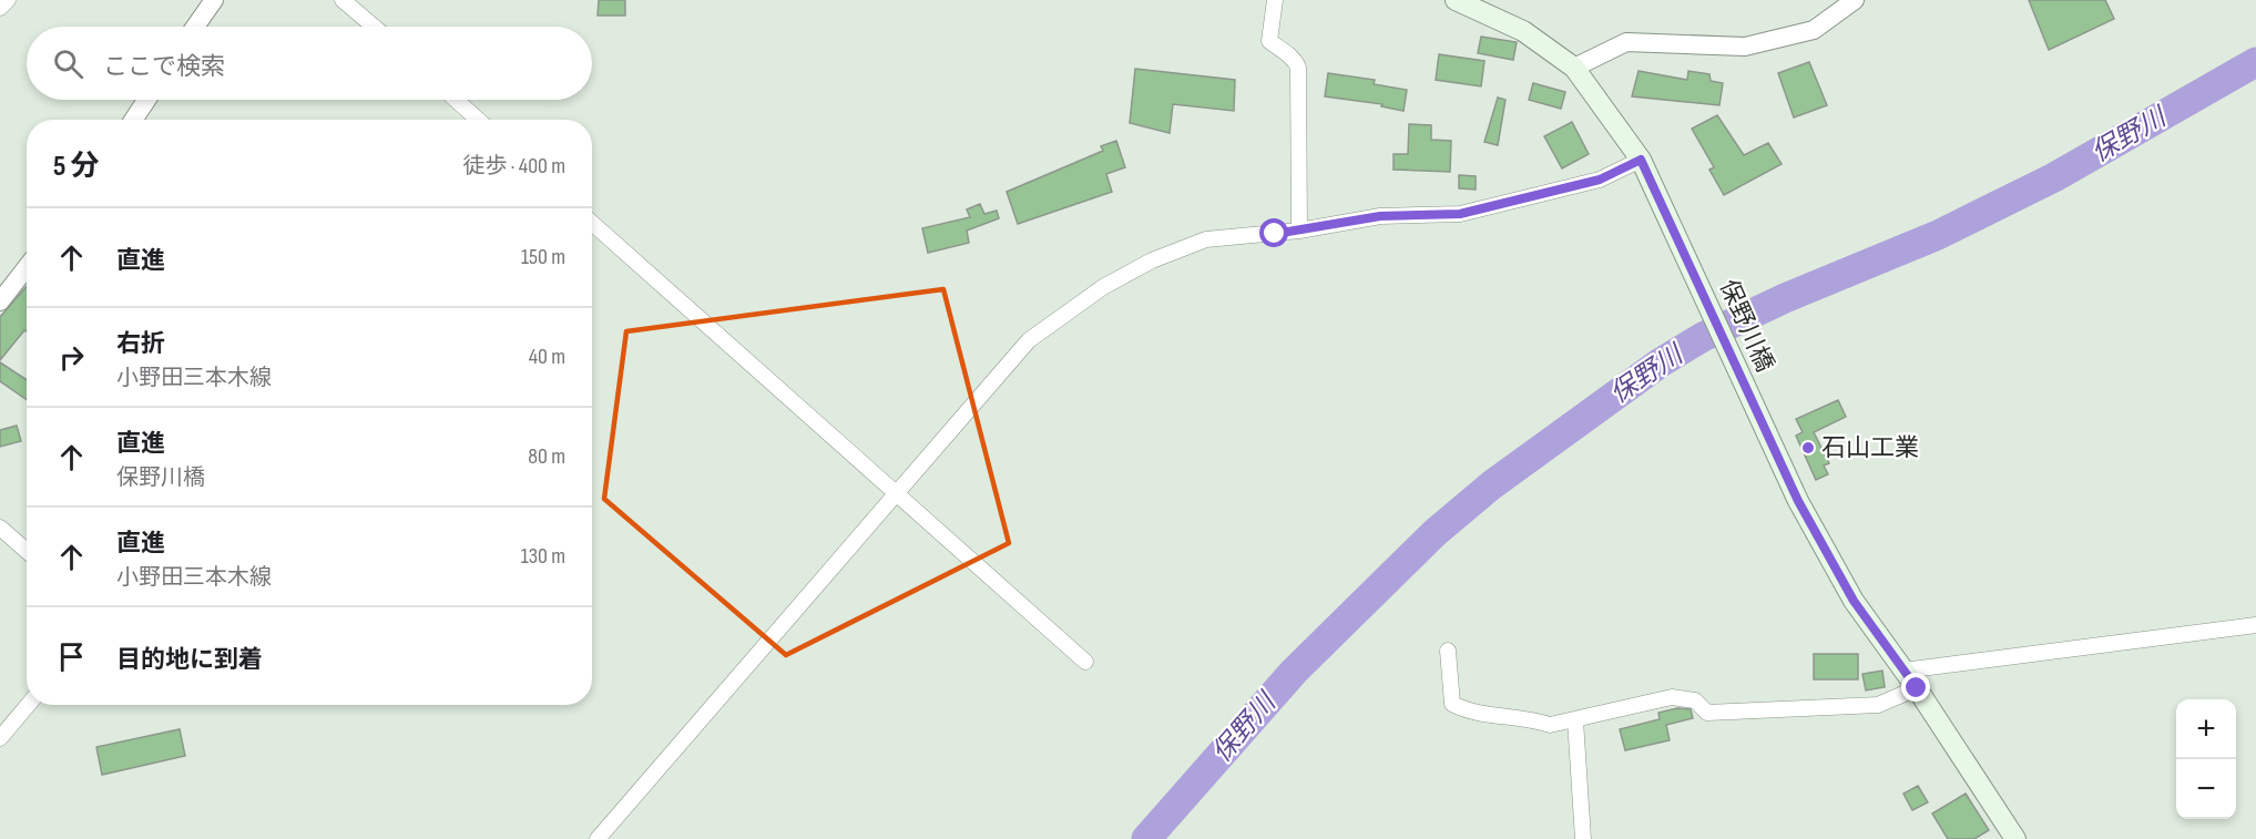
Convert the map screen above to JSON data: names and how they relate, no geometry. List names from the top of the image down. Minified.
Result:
{"streets":{"main road":["保野川橋"]},"water":["保野川"],"places":["石山工業"],"page":{"search":"ここで検索","heading":["5 分","徒歩 · 400 m"],"list":[["直進","150 m"],["右折","小野田三本木線","40 m"],["直進","保野川橋","80 m"],["直進","小野田三本木線","130 m"],"目的地に到着"],"map_buttons":["+","−"]}}
